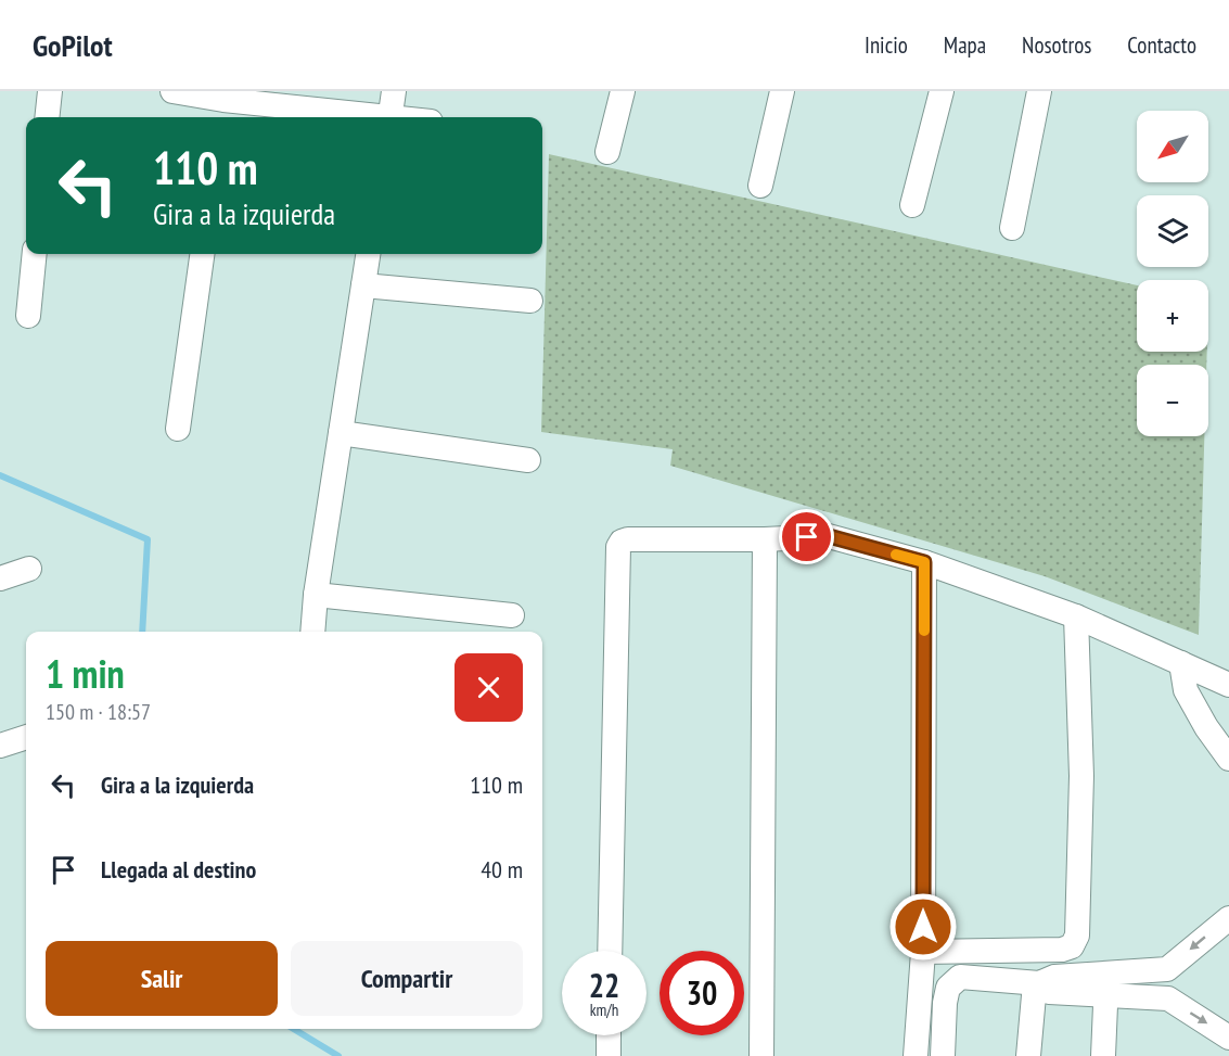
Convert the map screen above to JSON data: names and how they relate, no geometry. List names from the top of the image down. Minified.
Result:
{"north":"bottom left","page":{"header":"GoPilot","nav":["Inicio","Mapa","Nosotros","Contacto"],"map_buttons":["+","−"],"turn":["110 m","Gira a la izquierda"],"heading":["1 min","150 m · 18:57"],"list":[{"name":"Gira a la izquierda","value":"110 m"},{"name":"Llegada al destino","value":"40 m"}],"buttons":["Salir","Compartir"],"speed":"22 km/h","limit":"30"}}
